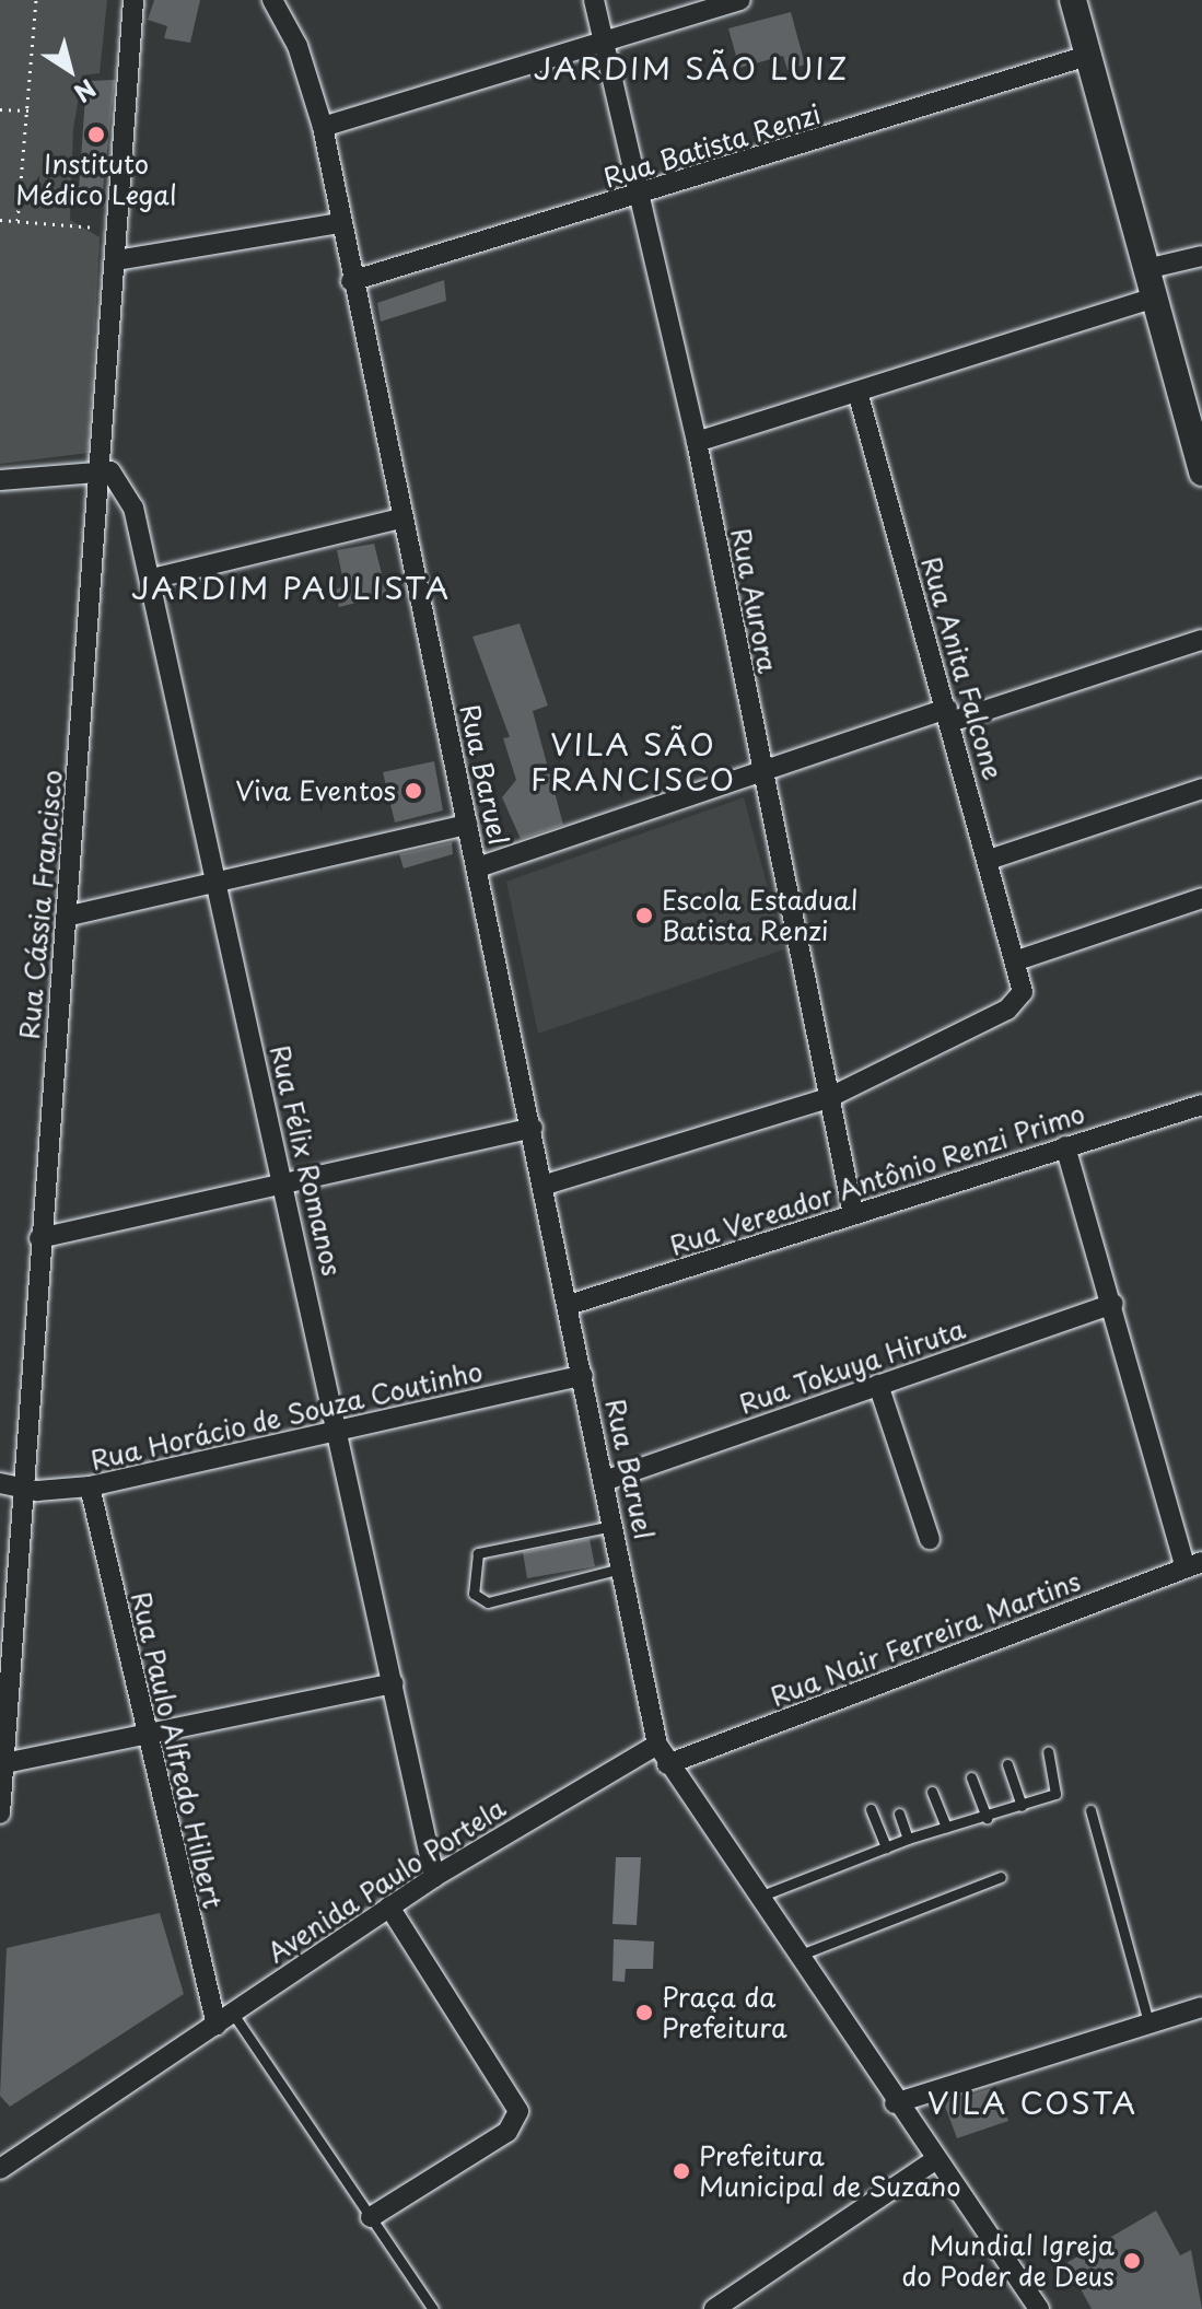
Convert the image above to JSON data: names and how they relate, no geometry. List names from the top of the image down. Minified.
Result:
{"streets":{"street":["Rua Batista Renzi","Rua Aurora","Rua Anita Falcone","Rua Baruel","Rua Cássia Francisco","Rua Félix Romanos","Rua Vereador Antônio Renzi Primo","Rua Tokuya Hiruta","Rua Horácio de Souza Coutinho","Rua Nair Ferreira Martins","Rua Paulo Alfredo Hilbert","Avenida Paulo Portela"]},"crossings":[["Rua Batista Renzi","Rua Aurora"],["Rua Batista Renzi","Rua Baruel"],["Rua Aurora","Rua Anita Falcone"],["Rua Aurora","Rua Vereador Antônio Renzi Primo"],["Rua Baruel","Rua Vereador Antônio Renzi Primo"],["Rua Baruel","Rua Tokuya Hiruta"],["Rua Baruel","Rua Horácio de Souza Coutinho"],["Rua Cássia Francisco","Rua Félix Romanos"],["Rua Cássia Francisco","Rua Horácio de Souza Coutinho"],["Rua Félix Romanos","Rua Horácio de Souza Coutinho"],["Rua Félix Romanos","Avenida Paulo Portela"],["Rua Horácio de Souza Coutinho","Rua Paulo Alfredo Hilbert"],["Rua Paulo Alfredo Hilbert","Avenida Paulo Portela"]],"districts":["JARDIM SÃO LUIZ","JARDIM PAULISTA","VILA SÃO FRANCISCO","VILA COSTA"],"places":["Instituto Médico Legal","Viva Eventos","Escola Estadual Batista Renzi","Praça da Prefeitura","Prefeitura Municipal de Suzano","Mundial Igreja do Poder de Deus"],"north":"bottom right"}
